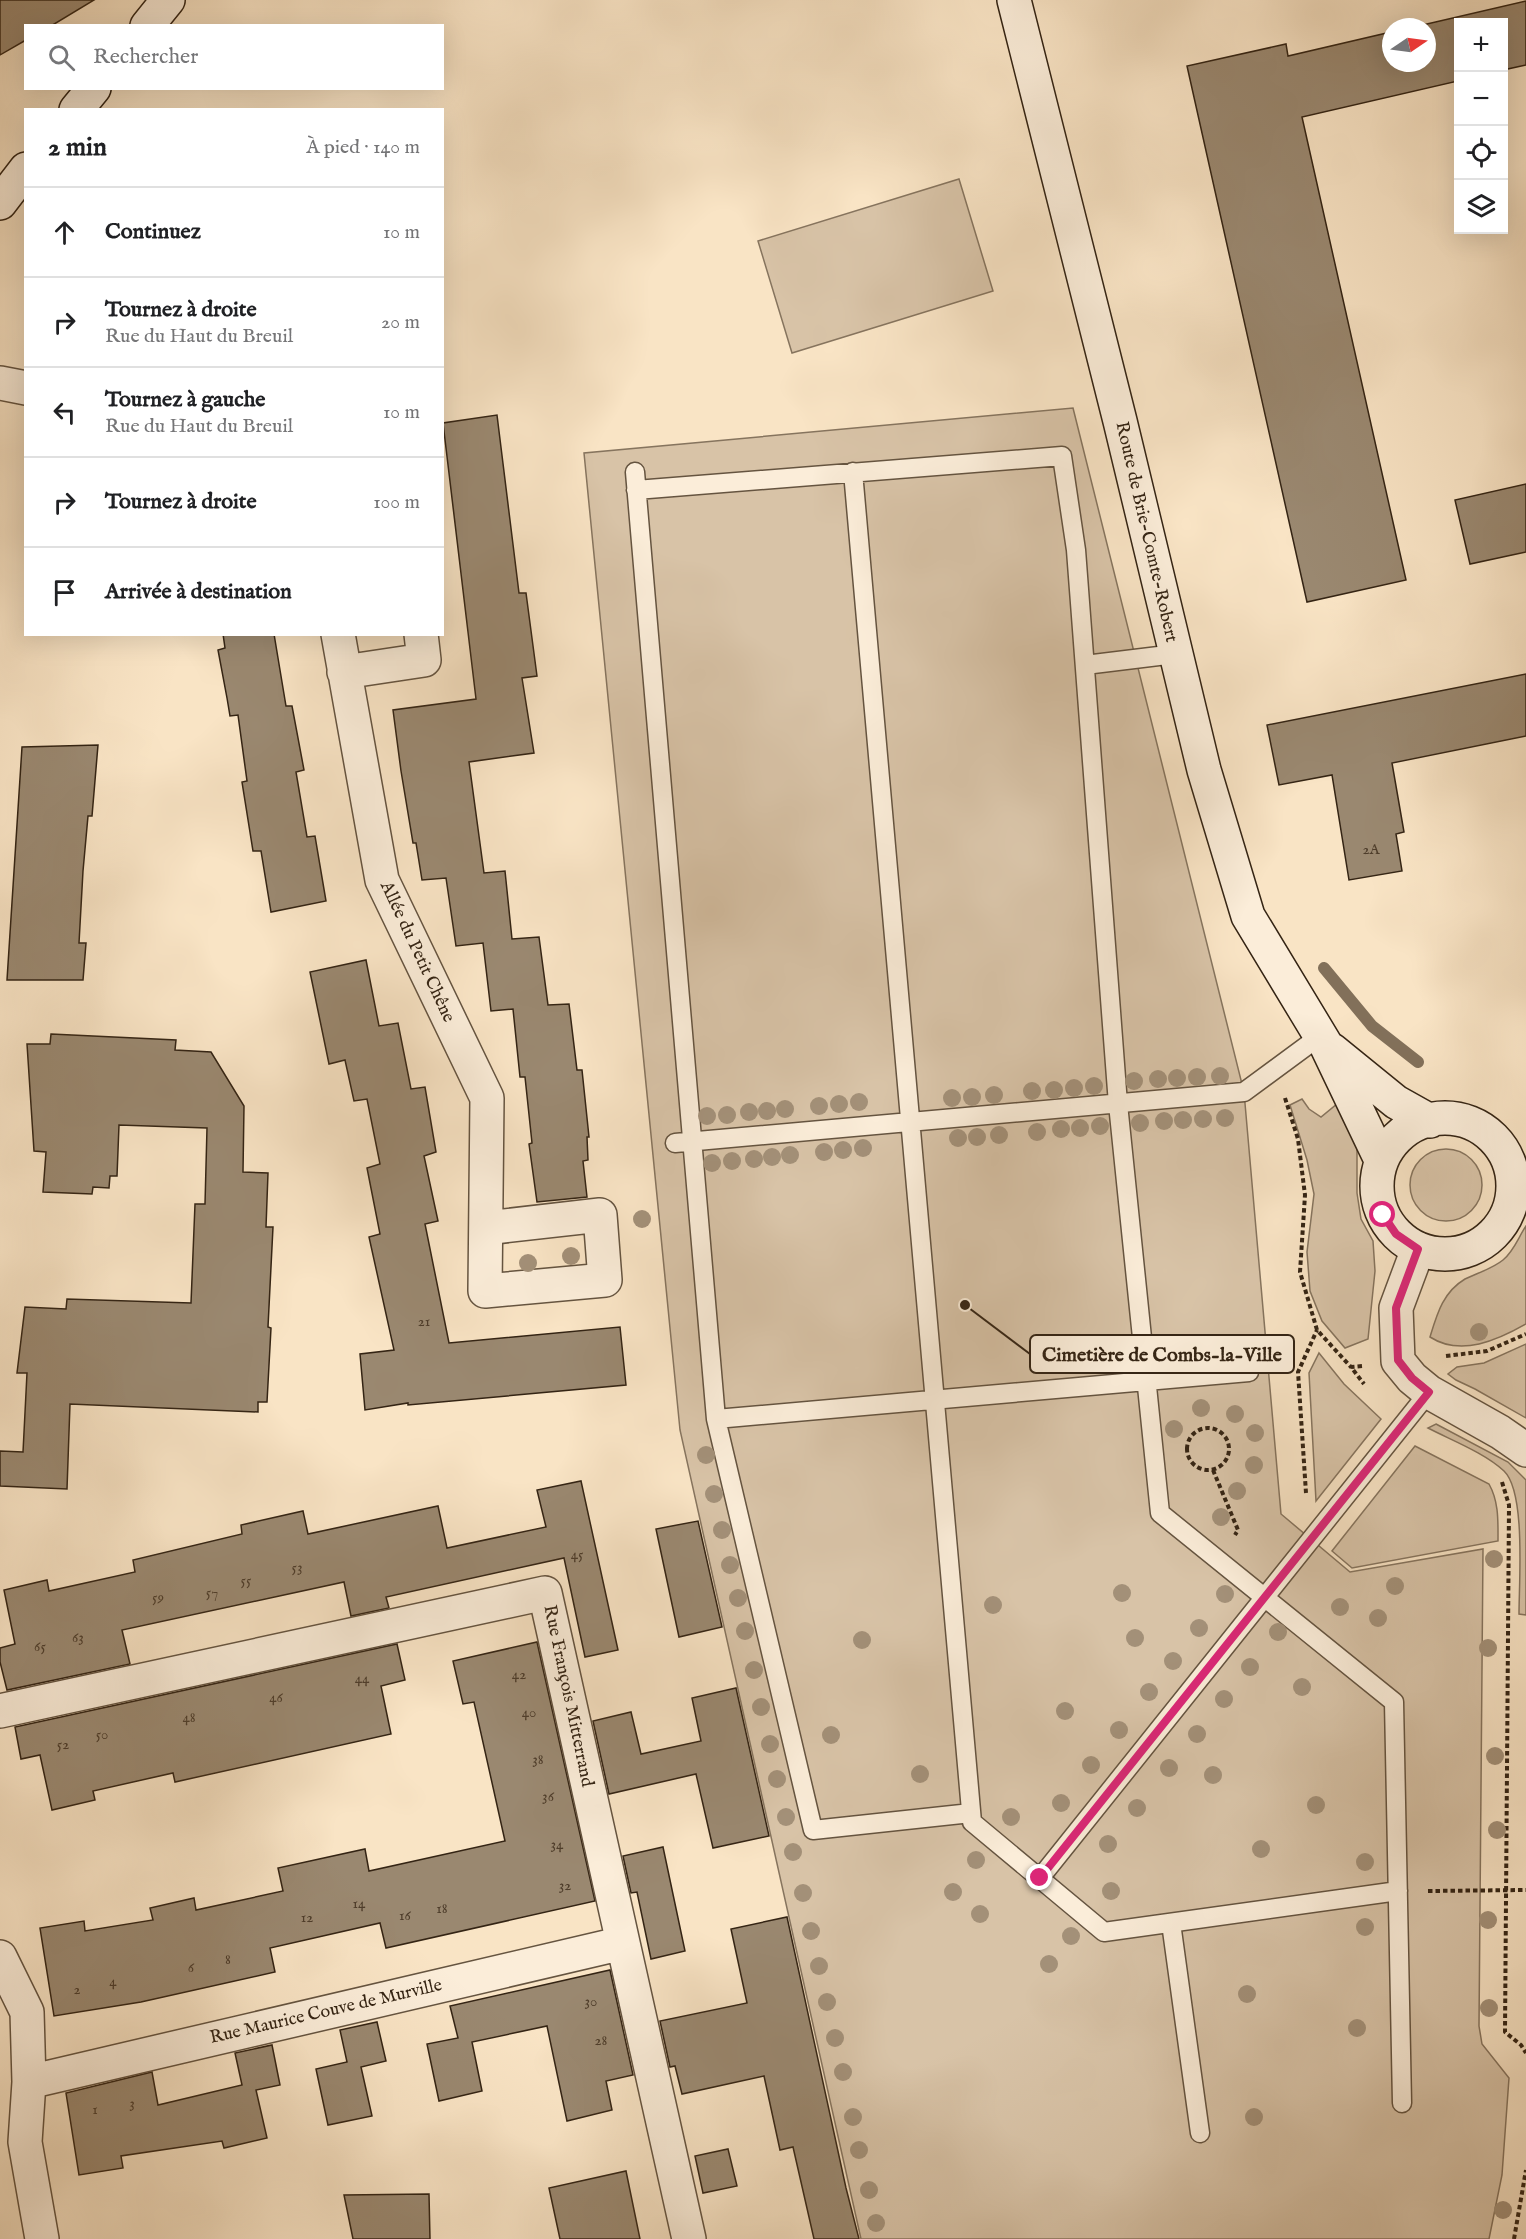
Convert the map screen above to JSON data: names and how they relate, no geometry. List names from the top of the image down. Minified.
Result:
{"streets":{"street":["Route de Brie-Comte-Robert","Allée du Petit Chêne","Rue François Mitterrand","Rue Maurice Couve de Murville"]},"crossings":[["Rue François Mitterrand","Rue Maurice Couve de Murville"]],"places":["Cimetière de Combs-la-Ville"],"house_numbers":["2A","21","45","53","55","57","59","63","65","42","44","46","40","48","50","52","38","36","34","32","14","18","16","12","8","6","4","2","30","28","3","1"],"north":"right","page":{"map_buttons":["+","−"],"search":"Rechercher","heading":["2 min","À pied · 140 m"],"list":[["Continuez","10 m"],["Tournez à droite","Rue du Haut du Breuil","20 m"],["Tournez à gauche","Rue du Haut du Breuil","10 m"],["Tournez à droite","100 m"],"Arrivée à destination"]}}
